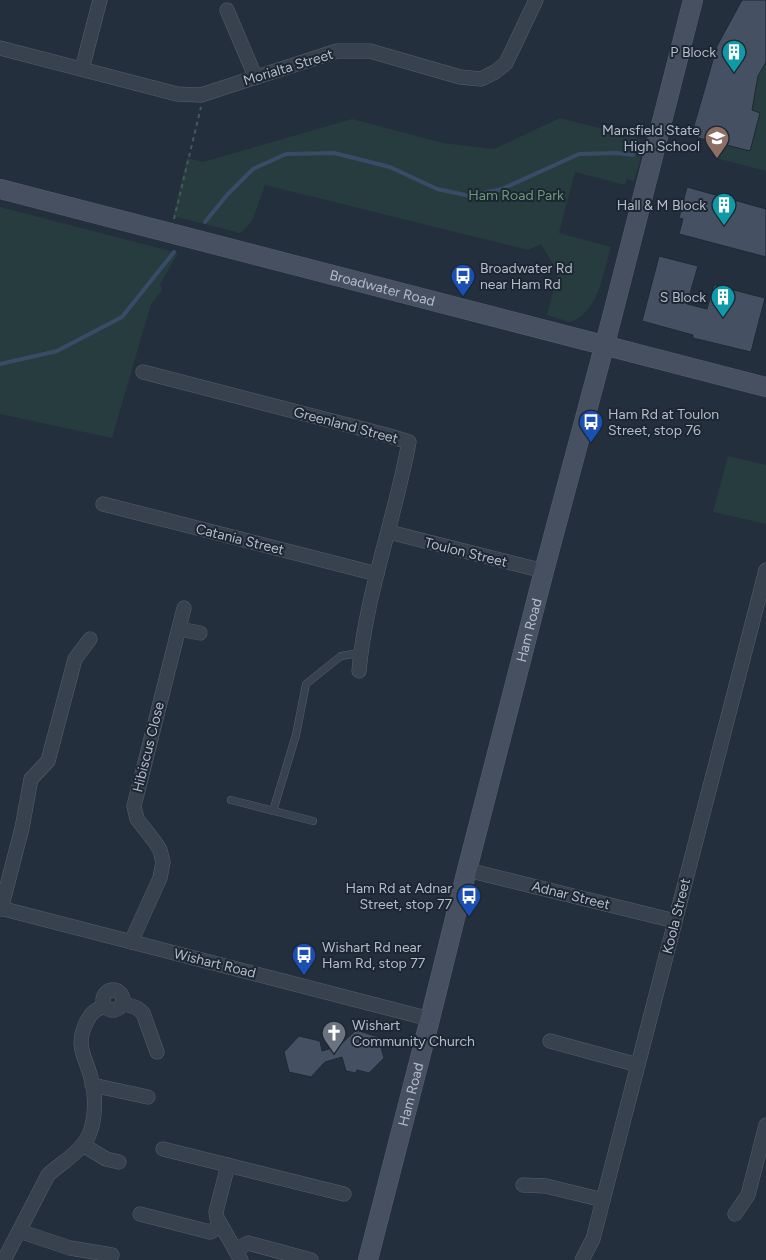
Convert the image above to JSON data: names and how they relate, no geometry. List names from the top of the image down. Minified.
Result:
{"streets":{"street":["Morialta Street","Broadwater Road","Greenland Street","Catania Street","Toulon Street","Ham Road","Hibiscus Close","Adnar Street","Koola Street","Wishart Road"]},"crossings":[["Broadwater Road","Ham Road"],["Greenland Street","Catania Street"],["Greenland Street","Toulon Street"],["Toulon Street","Ham Road"],["Ham Road","Adnar Street"],["Ham Road","Wishart Road"],["Hibiscus Close","Wishart Road"],["Adnar Street","Koola Street"]],"parks":["Ham Road Park"],"places":{"building":["P Block","Hall & M Block","S Block"],"school or university":["Mansfield State High School"],"bus stop":["Broadwater Rd near Ham Rd","Ham Rd at Toulon Street, stop 76","Ham Rd at Adnar Street, stop 77","Wishart Rd near Ham Rd, stop 77"],"church":["Wishart Community Church"]}}
